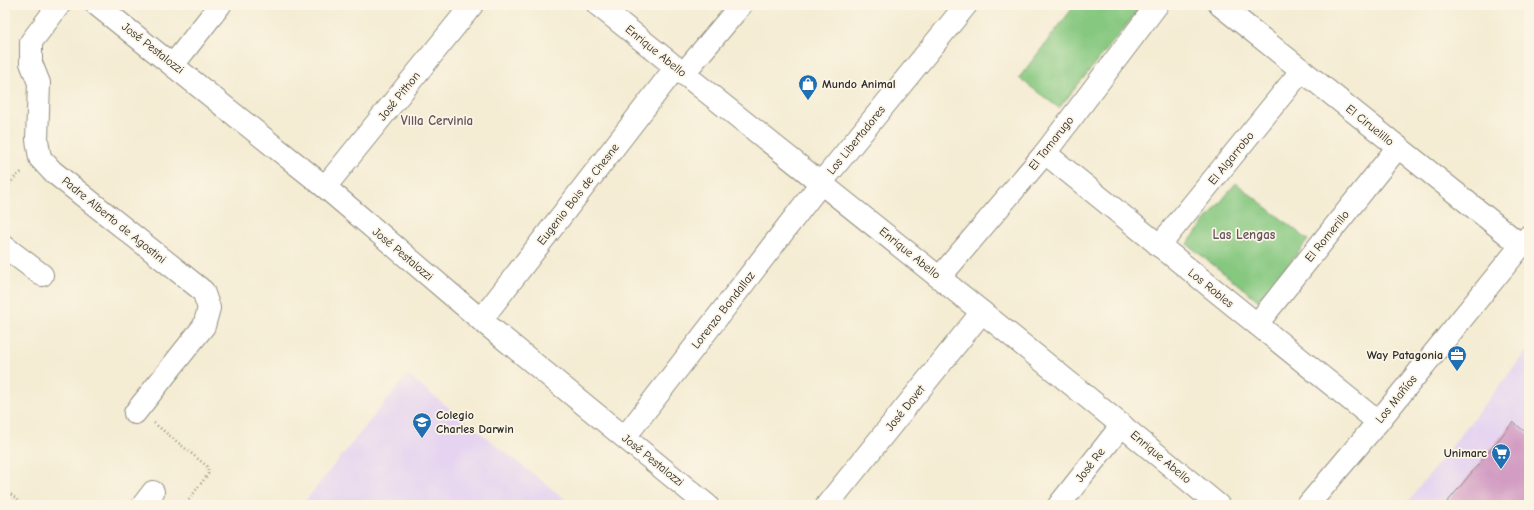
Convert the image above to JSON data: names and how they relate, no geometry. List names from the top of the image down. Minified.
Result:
{"streets":{"street":["José Pestalozzi","Enrique Abello","José Pithon","El Ciruelillo","Los Libertadores","El Tamarugo","El Algarrobo","Eugenio Bois de Chesne","Padre Alberto de Agostini","El Romerillo","Los Robles","Lorenzo Bondallaz","Los Mañíos","José Davet","José Re"]},"crossings":[["José Pestalozzi","José Pithon"],["José Pestalozzi","Eugenio Bois de Chesne"],["José Pestalozzi","Lorenzo Bondallaz"],["Enrique Abello","Los Libertadores"],["Enrique Abello","El Tamarugo"],["Enrique Abello","Eugenio Bois de Chesne"],["Enrique Abello","Lorenzo Bondallaz"],["Enrique Abello","José Davet"],["Enrique Abello","José Re"],["El Ciruelillo","El Algarrobo"],["El Ciruelillo","El Romerillo"],["El Ciruelillo","Los Mañíos"],["Los Libertadores","Lorenzo Bondallaz"],["El Tamarugo","Los Robles"],["El Algarrobo","Los Robles"],["El Romerillo","Los Robles"],["Los Robles","Los Mañíos"]],"districts":["Villa Cervinia","Las Lengas"],"places":{"shop":["Mundo Animal"],"office":["Way Patagonia"],"school or university":["Colegio Charles Darwin"],"supermarket":["Unimarc"]}}
